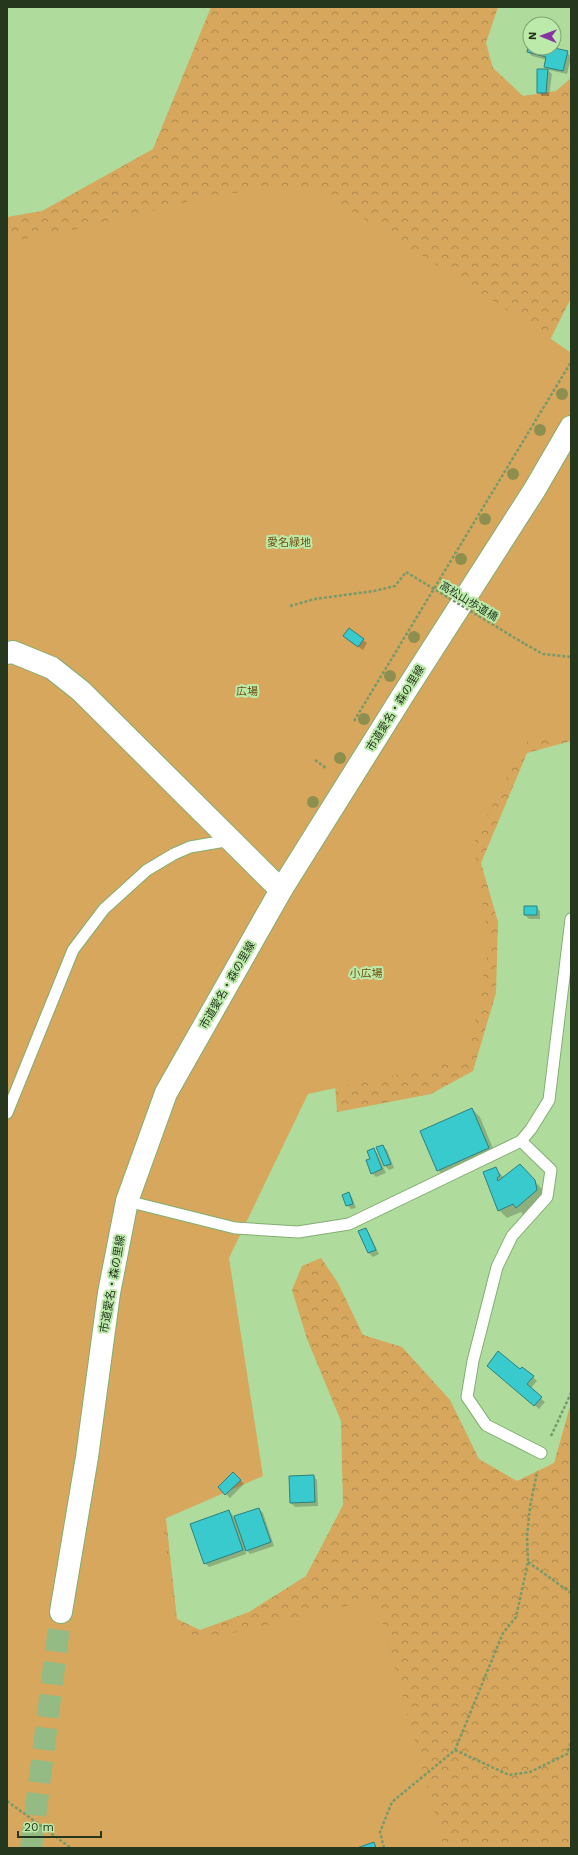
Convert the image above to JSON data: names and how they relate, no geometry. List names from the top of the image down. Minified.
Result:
{"streets":{"street":["市道愛名・森の里線"],"path":["高松山歩道橋"]},"parks":["愛名緑地","広場","小広場"],"scale_bar":"20 m","north":"left"}
